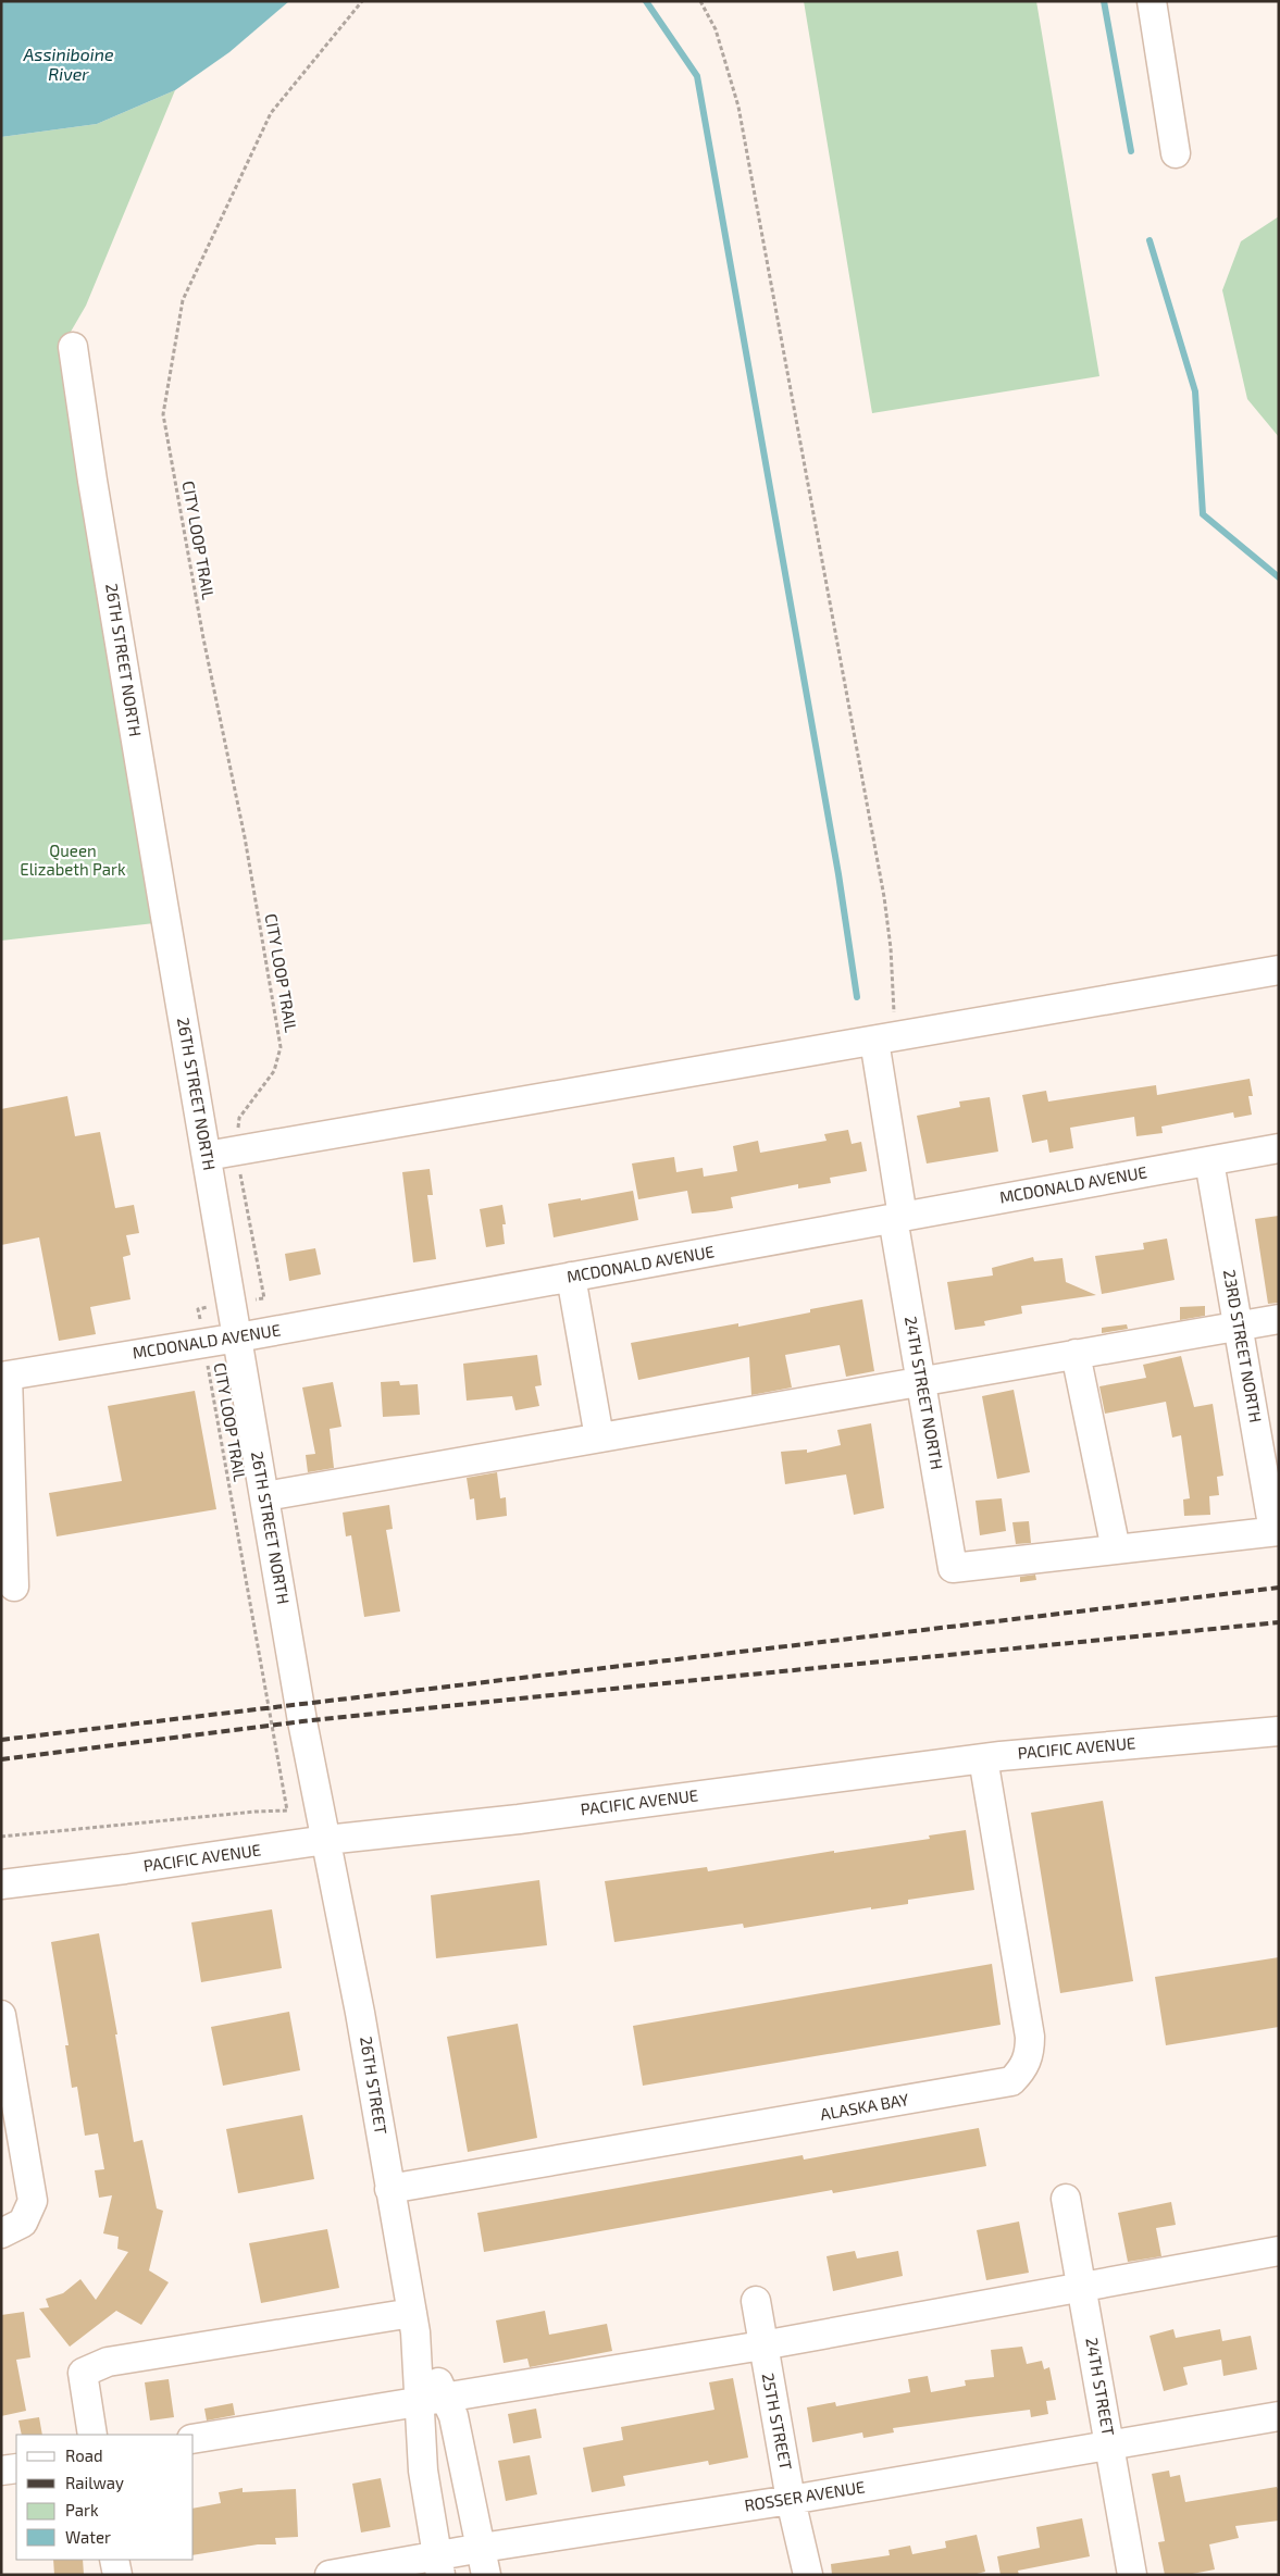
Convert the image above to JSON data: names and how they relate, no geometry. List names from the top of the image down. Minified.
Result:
{"streets":{"street":["26TH STREET NORTH","MCDONALD AVENUE","23RD STREET NORTH","24TH STREET NORTH","PACIFIC AVENUE","26TH STREET","ALASKA BAY","24TH STREET","25TH STREET","ROSSER AVENUE"],"path":["CITY LOOP TRAIL"]},"crossings":[["CITY LOOP TRAIL","26TH STREET NORTH"],["CITY LOOP TRAIL","MCDONALD AVENUE"],["26TH STREET NORTH","MCDONALD AVENUE"],["26TH STREET NORTH","PACIFIC AVENUE"],["26TH STREET NORTH","26TH STREET"],["MCDONALD AVENUE","23RD STREET NORTH"],["MCDONALD AVENUE","24TH STREET NORTH"],["PACIFIC AVENUE","26TH STREET"],["PACIFIC AVENUE","ALASKA BAY"],["26TH STREET","ALASKA BAY"],["26TH STREET","ROSSER AVENUE"],["24TH STREET","ROSSER AVENUE"],["25TH STREET","ROSSER AVENUE"]],"water":["Assiniboine River"],"parks":["Queen Elizabeth Park"],"legend":["Road","Railway","Park","Water"]}
